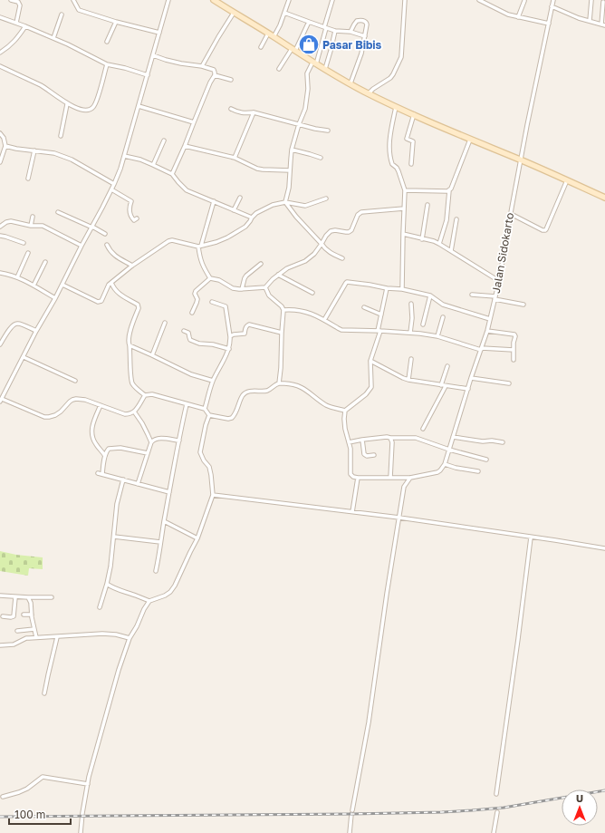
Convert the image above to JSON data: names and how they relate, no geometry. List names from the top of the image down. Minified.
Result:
{"streets":{"street":["Jalan Sidokarto"]},"places":{"shop":["Pasar Bibis"]},"scale_bar":"100 m","north":"top"}
